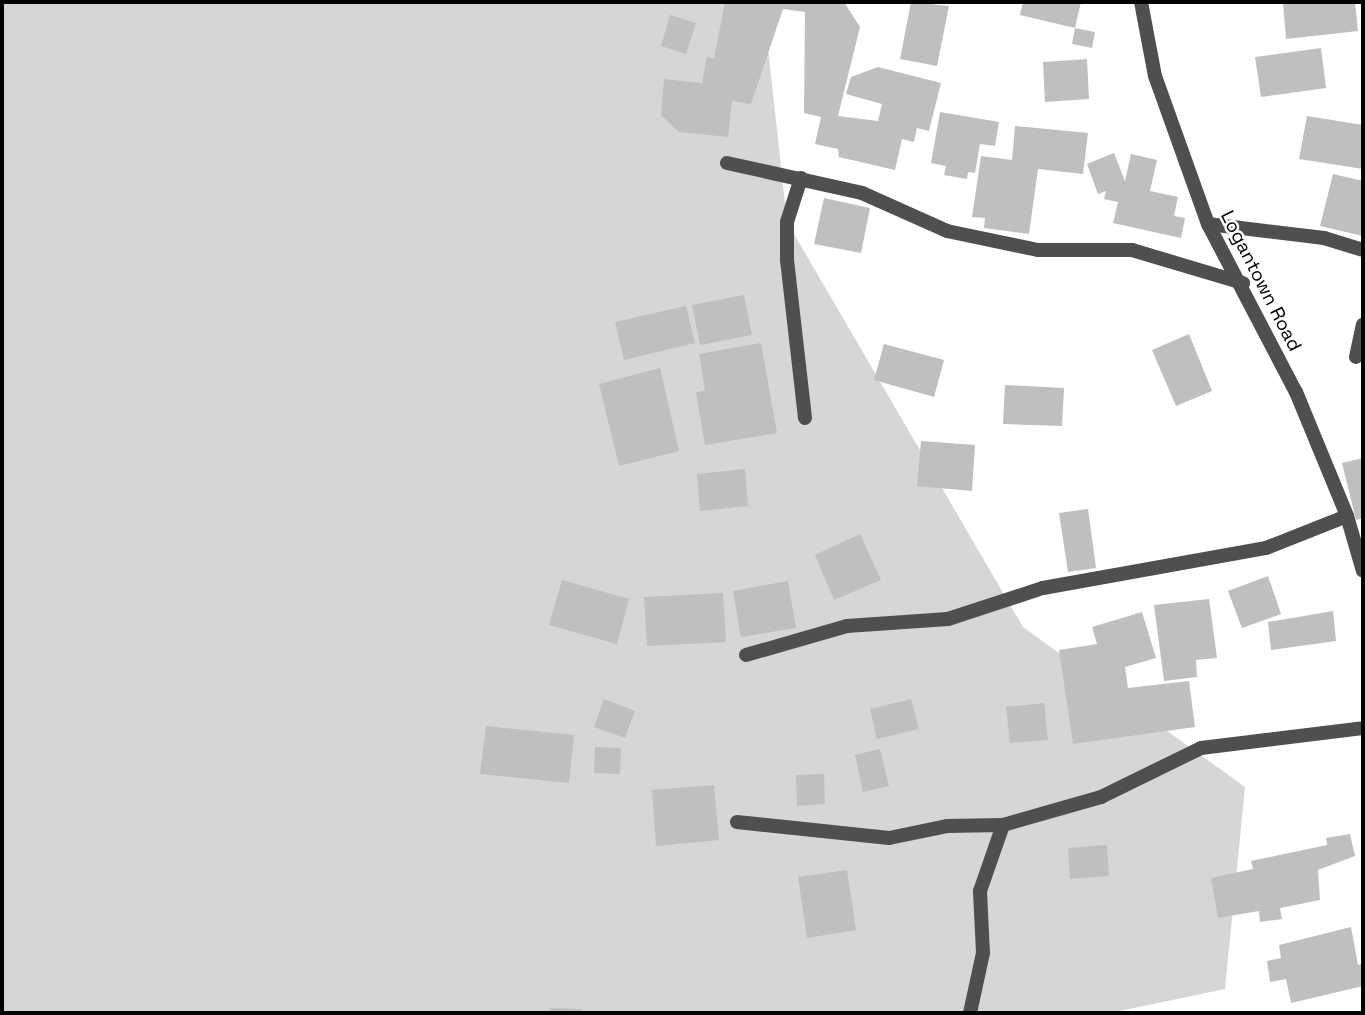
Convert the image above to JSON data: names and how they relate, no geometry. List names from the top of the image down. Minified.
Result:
{"streets":{"street":["Logantown Road"]}}
